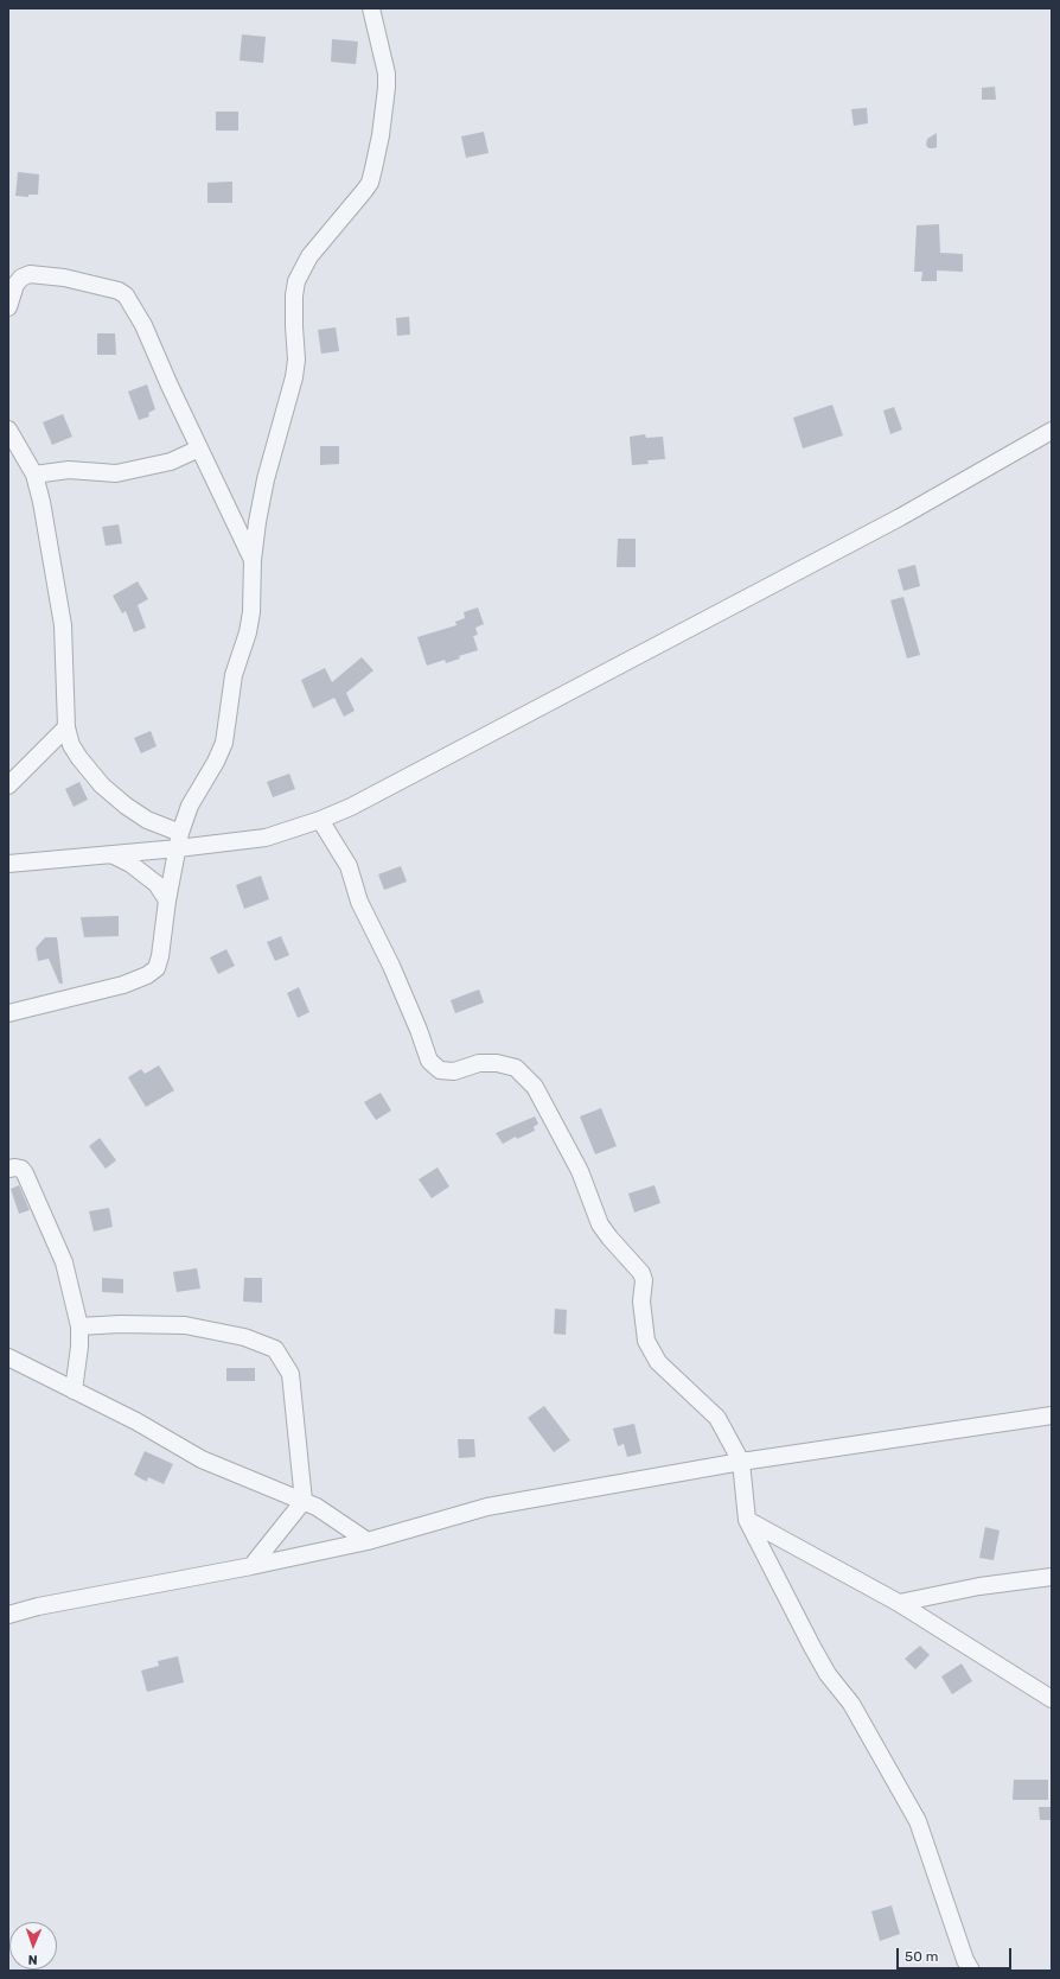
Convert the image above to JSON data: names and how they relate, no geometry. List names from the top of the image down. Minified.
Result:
{"scale_bar":"50 m","north":"bottom"}
